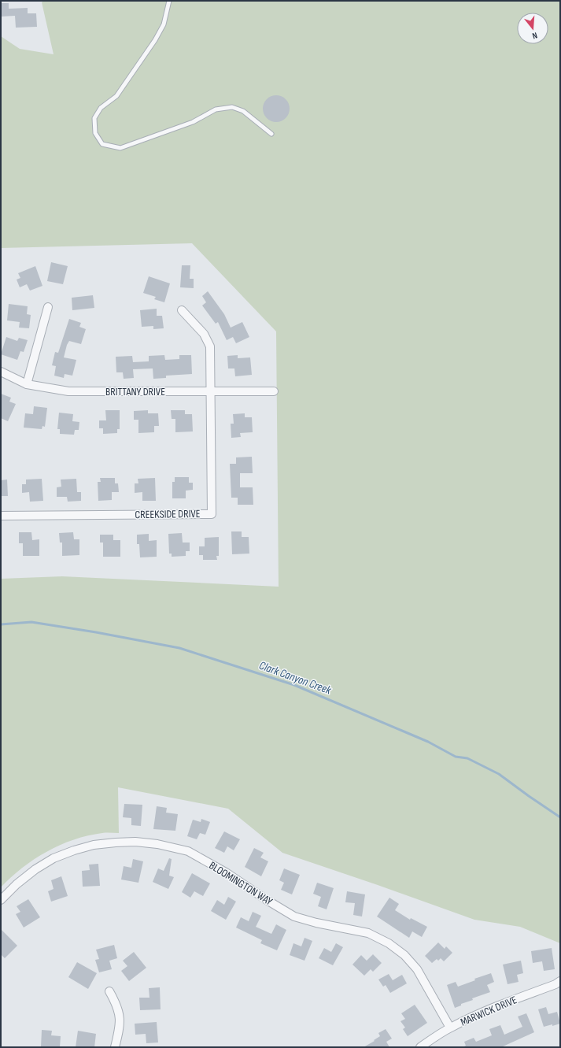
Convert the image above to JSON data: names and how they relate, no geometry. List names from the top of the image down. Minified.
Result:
{"streets":{"street":["BRITTANY DRIVE","CREEKSIDE DRIVE","BLOOMINGTON WAY","MARWICK DRIVE"]},"crossings":[["BRITTANY DRIVE","CREEKSIDE DRIVE"],["BLOOMINGTON WAY","MARWICK DRIVE"]],"water":["Clark Canyon Creek"],"north":"bottom"}
